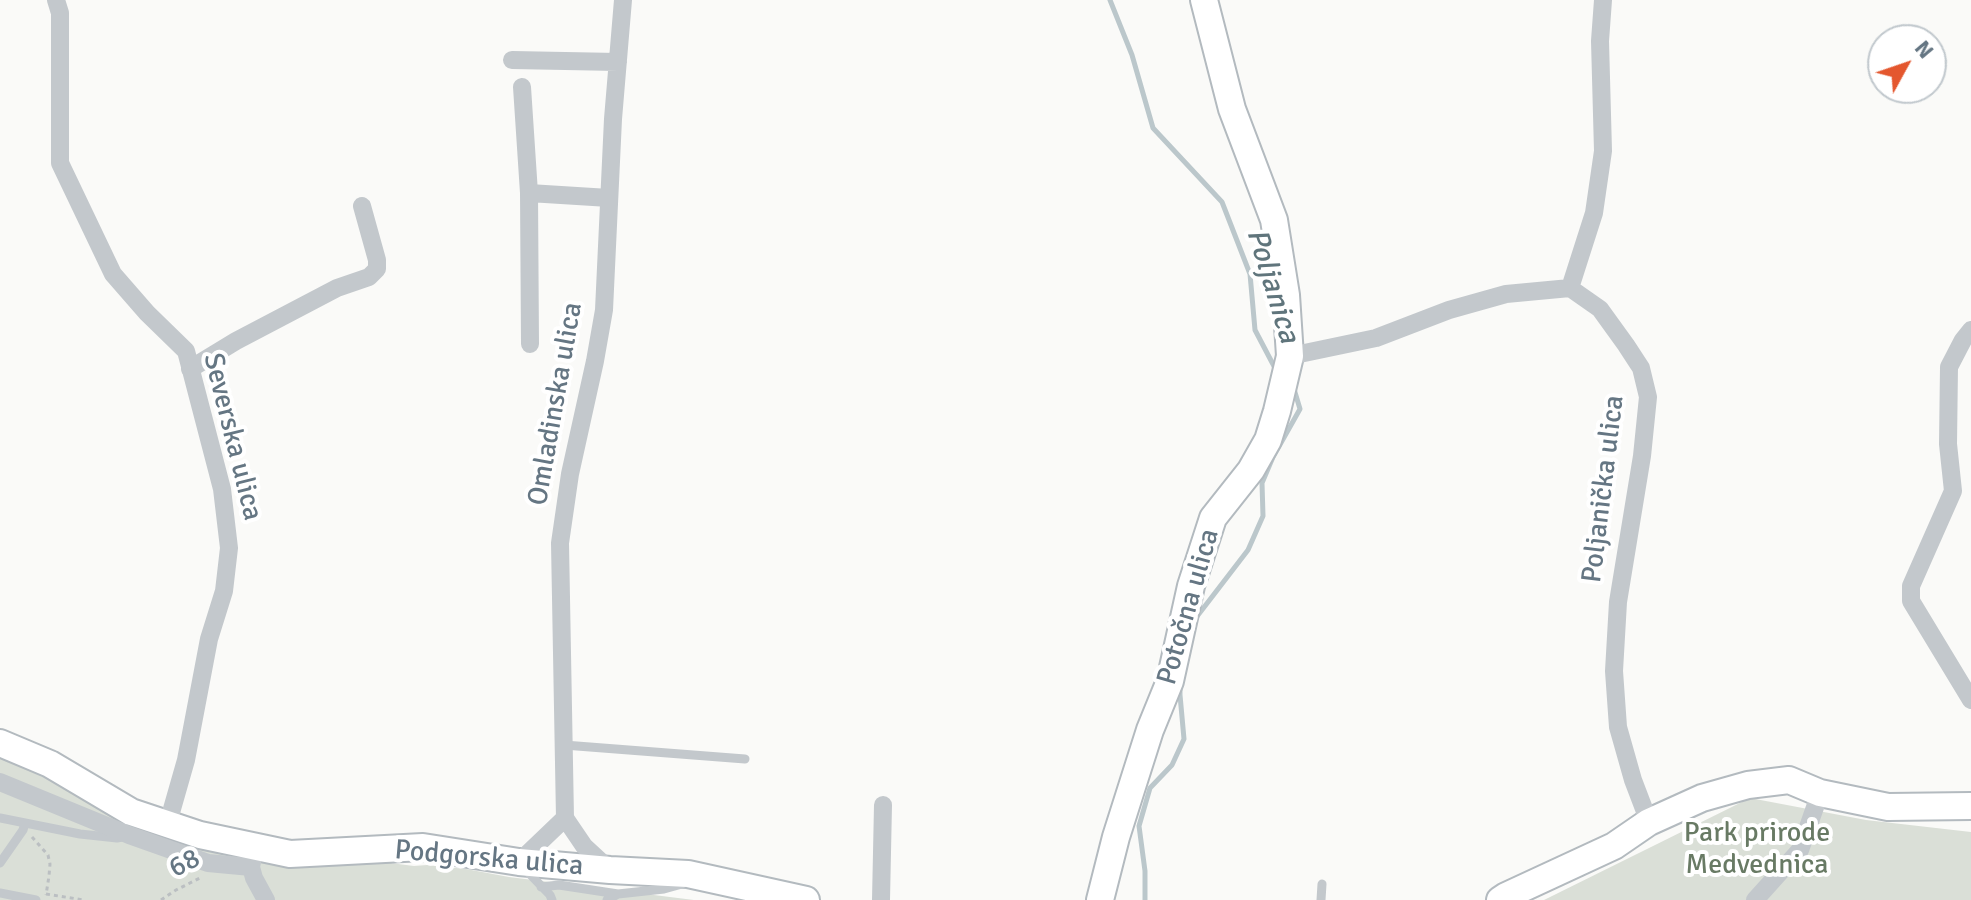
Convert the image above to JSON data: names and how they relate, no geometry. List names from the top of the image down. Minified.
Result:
{"streets":{"main road":["Potočna ulica","Podgorska ulica"],"street":["Omladinska ulica","Severska ulica","Poljanička ulica"],"path":["68"]},"crossings":[["Severska ulica","Podgorska ulica"]],"water":["Poljanica"],"parks":["Park prirode Medvednica"],"north":"top right"}
